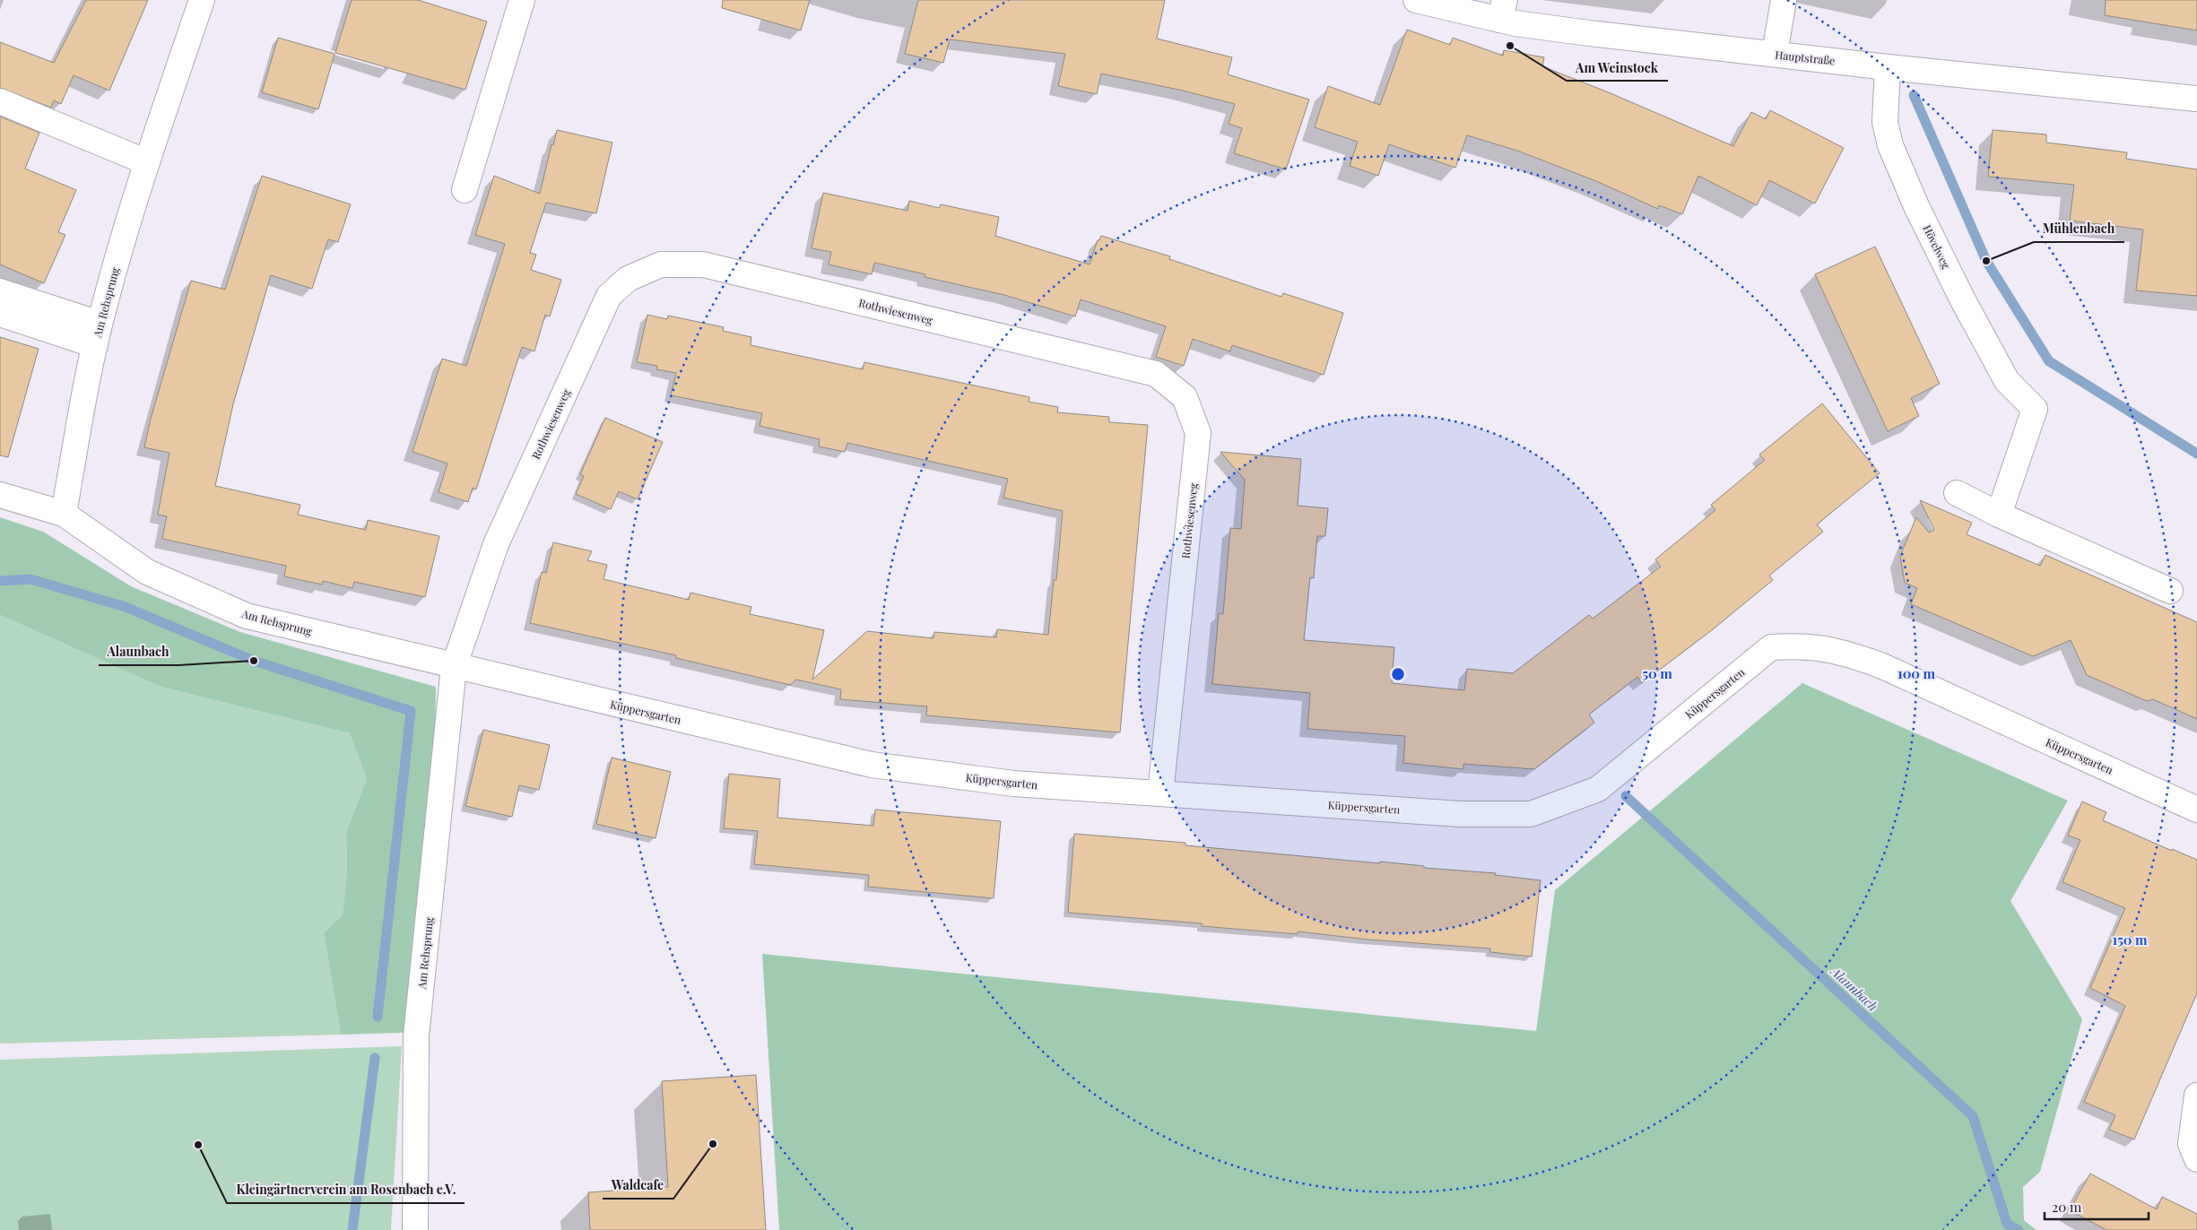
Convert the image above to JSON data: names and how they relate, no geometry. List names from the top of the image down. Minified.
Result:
{"streets":{"street":["Hauptstraße","Hövelweg","Am Rehsprung","Rothwiesenweg","Küppersgarten"]},"crossings":[["Hauptstraße","Hövelweg"],["Am Rehsprung","Rothwiesenweg"],["Am Rehsprung","Küppersgarten"],["Rothwiesenweg","Küppersgarten"]],"water":["Alaunbach"],"places":["Am Weinstock","Mühlenbach","Alaunbach","Waldcafe","Kleingärtnerverein am Rosenbach e.V."],"scale_bar":"20 m","rings":["50 m","100 m","150 m"]}
